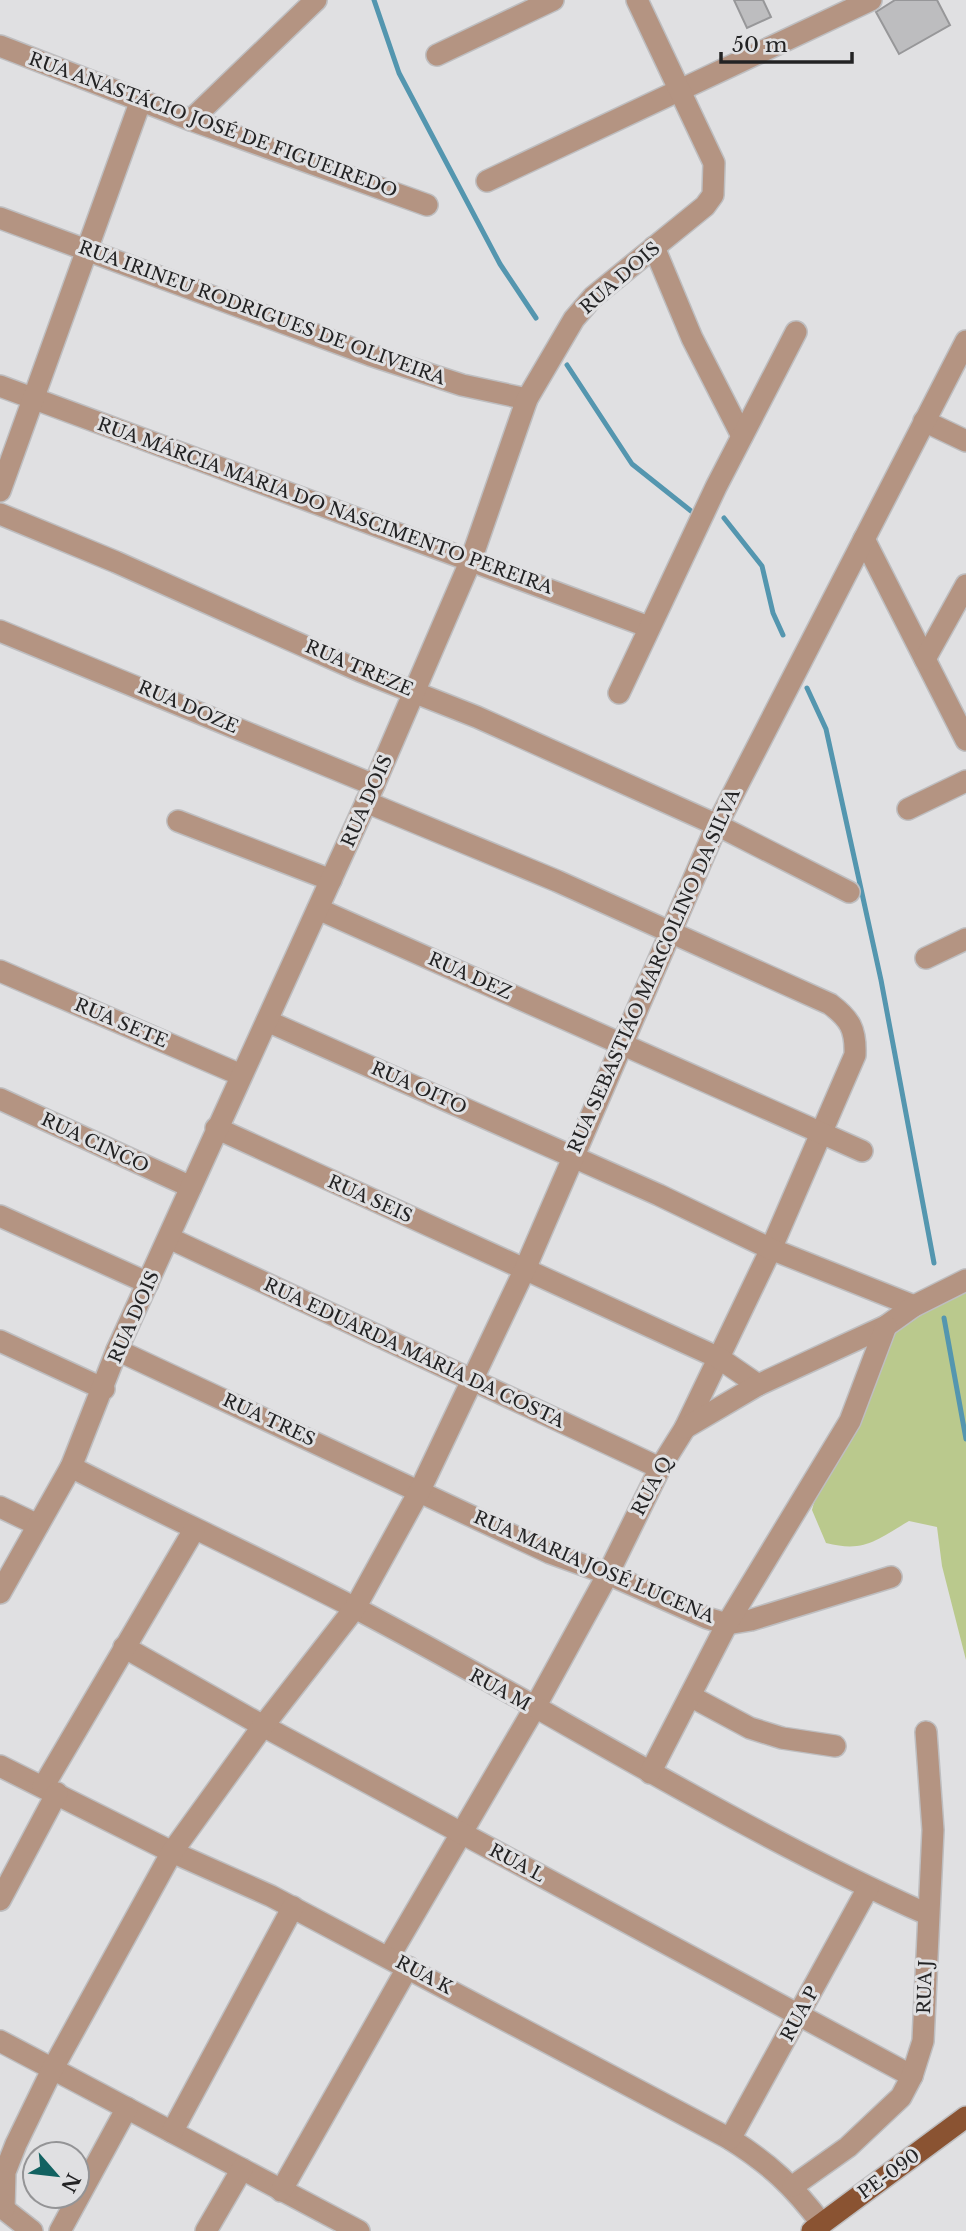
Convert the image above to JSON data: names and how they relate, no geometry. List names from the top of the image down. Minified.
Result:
{"streets":{"main road":["PE-090"],"street":["RUA ANASTÁCIO JOSÉ DE FIGUEIREDO","RUA DOIS","RUA IRINEU RODRIGUES DE OLIVEIRA","RUA MÁRCIA MARIA DO NASCIMENTO PEREIRA","RUA TREZE","RUA DOZE","RUA SEBASTIÃO MARCOLINO DA SILVA","RUA DEZ","RUA SETE","RUA OITO","RUA CINCO","RUA SEIS","RUA EDUARDA MARIA DA COSTA","RUA TRES","RUA Q","RUA MARIA JOSÉ LUCENA","RUA M","RUA L","RUA K","RUA J","RUA P"]},"crossings":[["RUA DOIS","RUA IRINEU RODRIGUES DE OLIVEIRA"],["RUA DOIS","RUA MÁRCIA MARIA DO NASCIMENTO PEREIRA"],["RUA DOIS","RUA TREZE"],["RUA DOIS","RUA DOZE"],["RUA DOIS","RUA DEZ"],["RUA DOIS","RUA SETE"],["RUA DOIS","RUA OITO"],["RUA DOIS","RUA CINCO"],["RUA DOIS","RUA SEIS"],["RUA DOIS","RUA EDUARDA MARIA DA COSTA"],["RUA DOIS","RUA TRES"],["RUA DOIS","RUA M"],["RUA TREZE","RUA SEBASTIÃO MARCOLINO DA SILVA"],["RUA DOZE","RUA SEBASTIÃO MARCOLINO DA SILVA"],["RUA DOZE","RUA Q"],["RUA SEBASTIÃO MARCOLINO DA SILVA","RUA DEZ"],["RUA SEBASTIÃO MARCOLINO DA SILVA","RUA OITO"],["RUA SEBASTIÃO MARCOLINO DA SILVA","RUA SEIS"],["RUA SEBASTIÃO MARCOLINO DA SILVA","RUA EDUARDA MARIA DA COSTA"],["RUA SEBASTIÃO MARCOLINO DA SILVA","RUA TRES"],["RUA SEBASTIÃO MARCOLINO DA SILVA","RUA MARIA JOSÉ LUCENA"],["RUA SEBASTIÃO MARCOLINO DA SILVA","RUA M"],["RUA SEBASTIÃO MARCOLINO DA SILVA","RUA L"],["RUA SEBASTIÃO MARCOLINO DA SILVA","RUA K"],["RUA DEZ","RUA Q"],["RUA OITO","RUA Q"],["RUA SEIS","RUA Q"],["RUA EDUARDA MARIA DA COSTA","RUA Q"],["RUA TRES","RUA MARIA JOSÉ LUCENA"],["RUA Q","RUA MARIA JOSÉ LUCENA"],["RUA Q","RUA M"],["RUA Q","RUA L"],["RUA Q","RUA K"],["RUA M","RUA J"],["RUA M","RUA P"],["RUA L","RUA J"],["RUA L","RUA P"],["RUA K","RUA J"],["RUA K","RUA P"],["RUA K","PE-090"]],"scale_bar":"50 m","north":"bottom right"}
